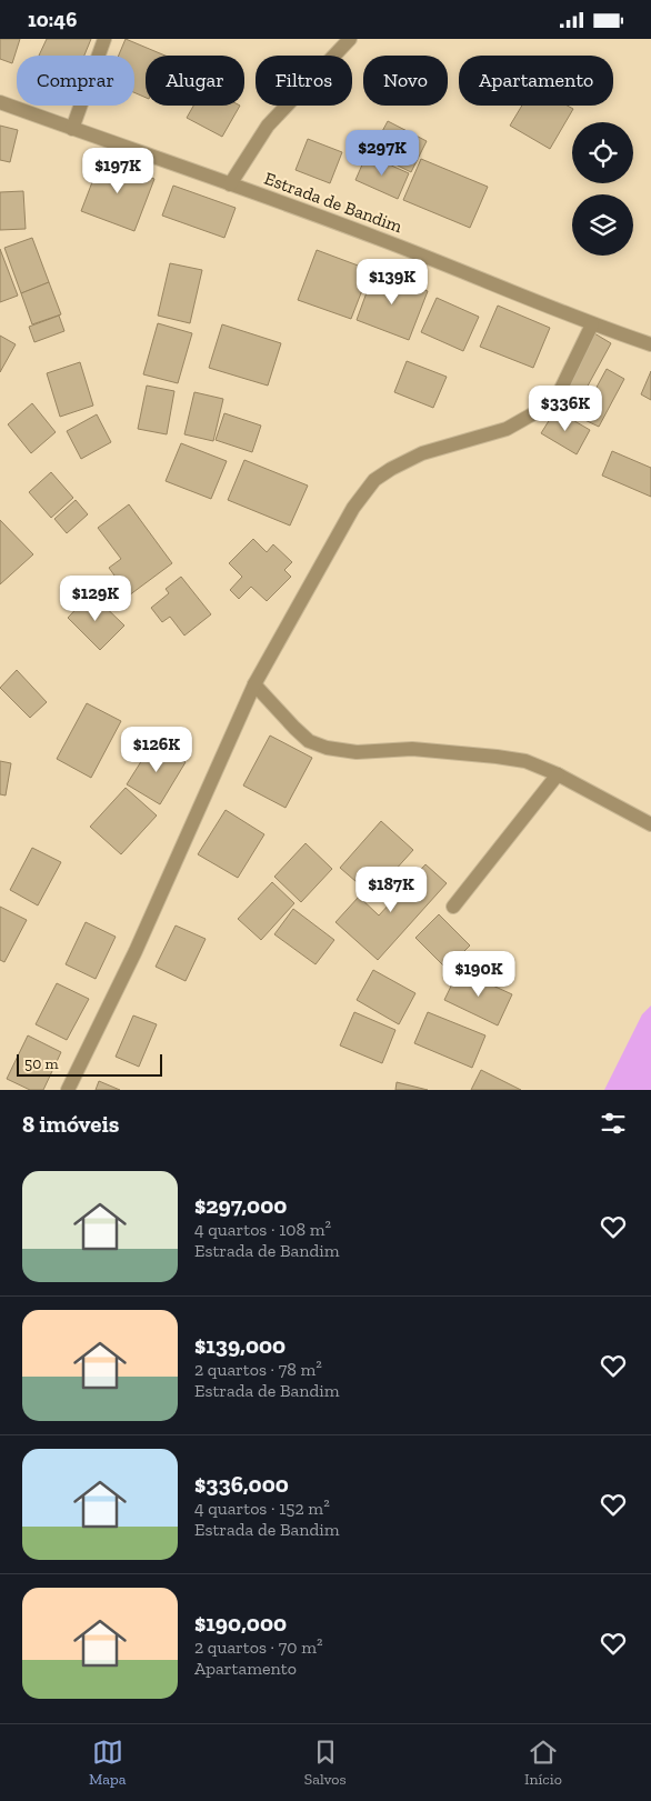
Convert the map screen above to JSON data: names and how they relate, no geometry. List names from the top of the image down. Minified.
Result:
{"streets":{"street":["Estrada de Bandim"]},"scale_bar":"50 m","page":{"status":"10:46","chip":["Comprar","Alugar","Filtros","Novo","Apartamento"],"price":["$297K","$197K","$139K","$336K","$129K","$126K","$187K","$190K"],"scale":"50 m","heading":"8 imóveis","list":[{"name":"$297,000","note":"4 quartos · 108 m² · Estrada de Bandim"},{"name":"$139,000","note":"2 quartos · 78 m² · Estrada de Bandim"},{"name":"$336,000","note":"4 quartos · 152 m² · Estrada de Bandim"},{"name":"$190,000","note":"2 quartos · 70 m² · Apartamento"}],"tabs":["Mapa","Salvos","Início"]}}
